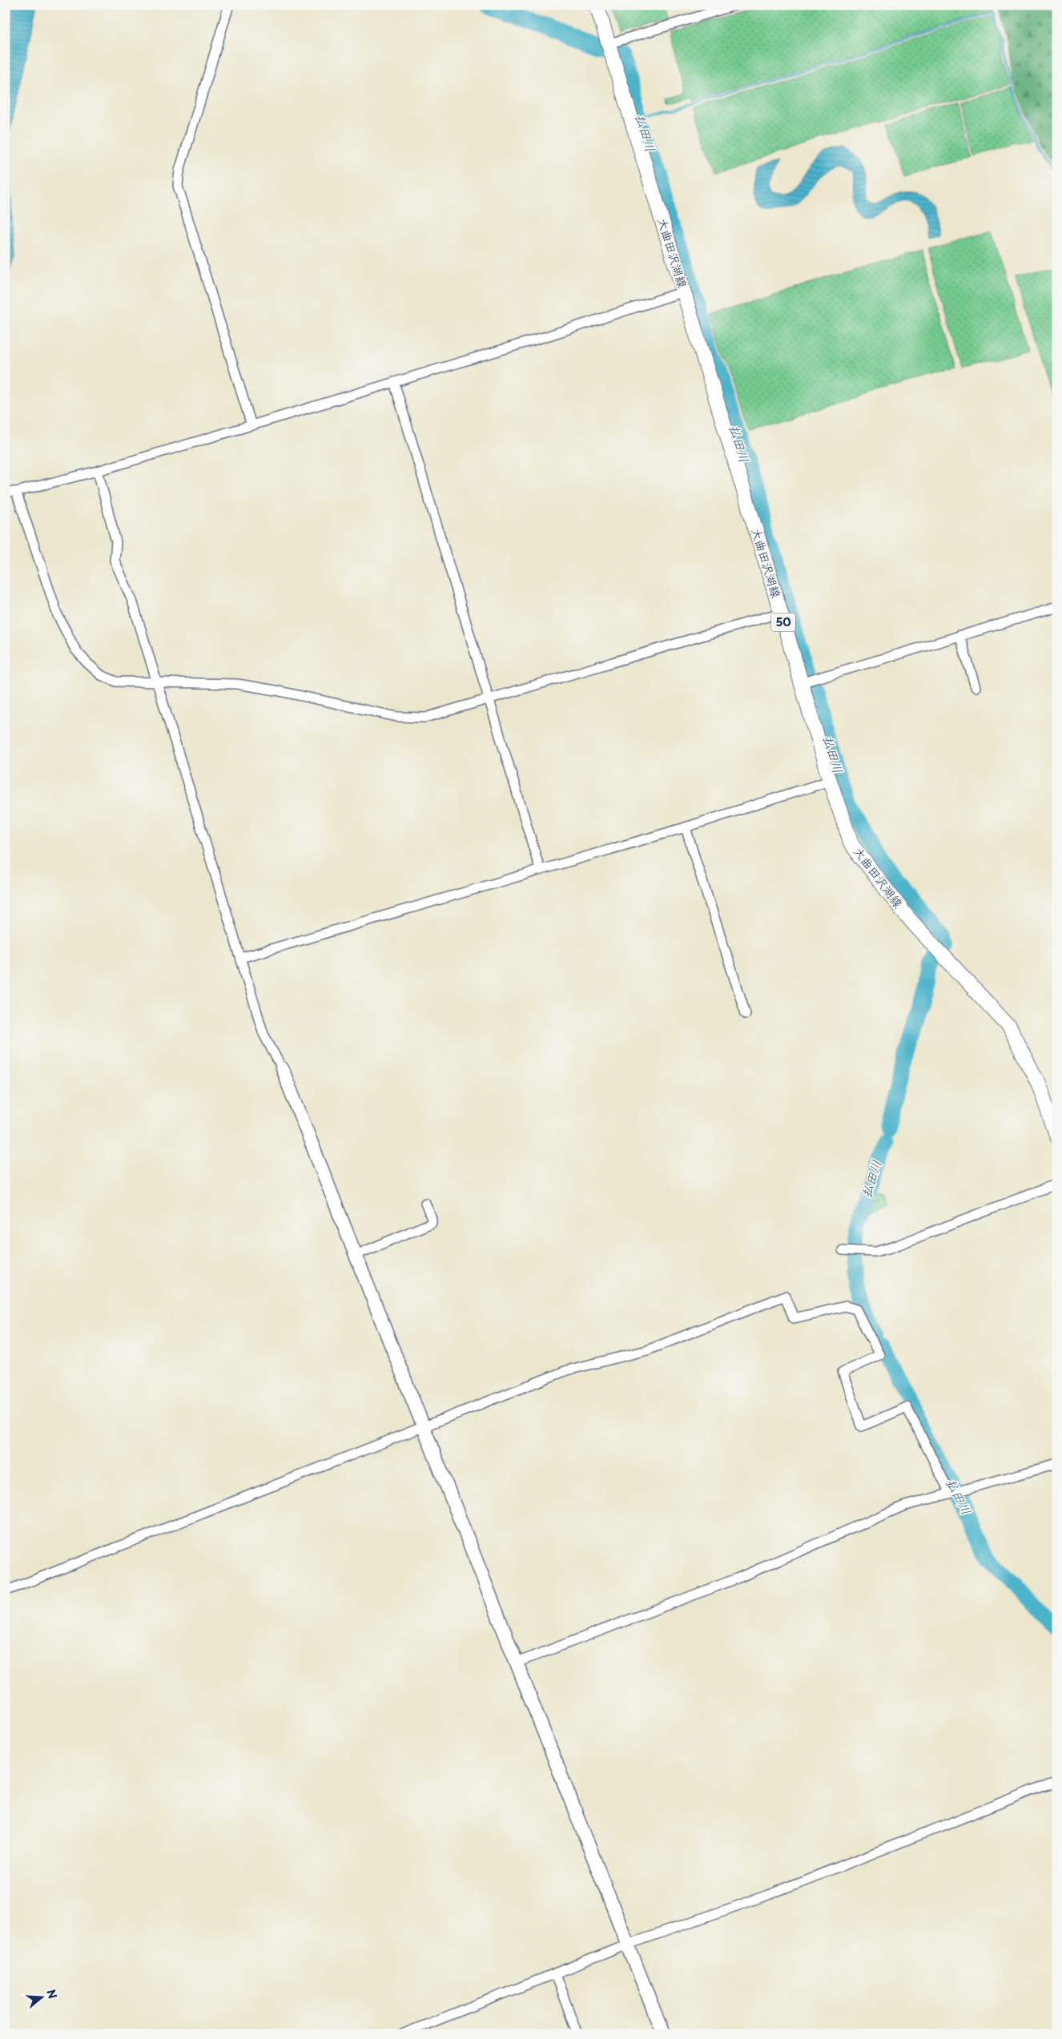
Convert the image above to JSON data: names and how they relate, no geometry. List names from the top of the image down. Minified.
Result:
{"streets":{"main road":["大曲田沢湖線","50"]},"water":["払田川"],"north":"right"}
